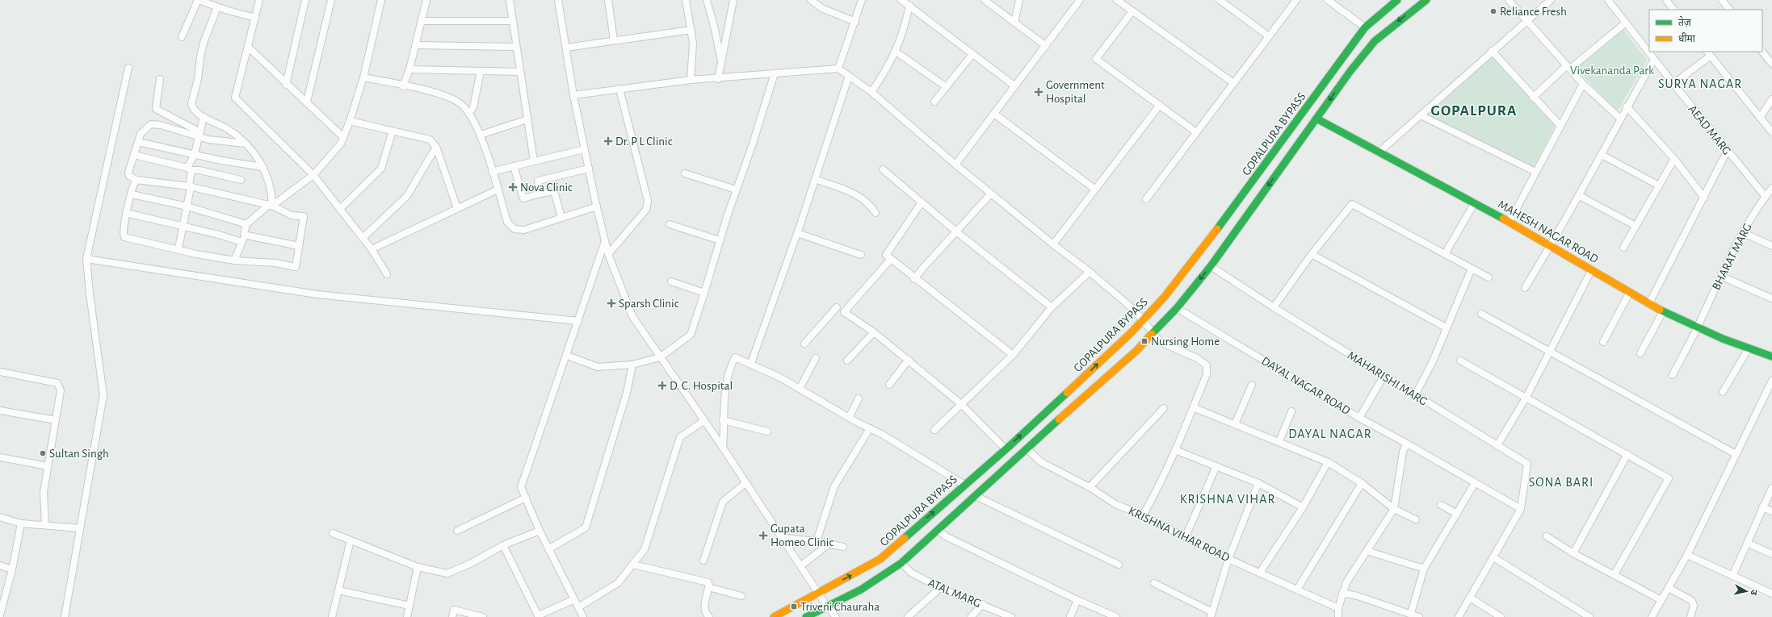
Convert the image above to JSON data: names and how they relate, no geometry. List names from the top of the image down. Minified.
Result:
{"streets":{"main road":["GOPALPURA BYPASS","MAHESH NAGAR ROAD"],"street":["AEAD MARG","BHARAT MARG","MAHARISHI MARG","DAYAL NAGAR ROAD","KRISHNA VIHAR ROAD","ATAL MARG"]},"crossings":[["AEAD MARG","BHARAT MARG"],["MAHESH NAGAR ROAD","BHARAT MARG"],["MAHARISHI MARG","DAYAL NAGAR ROAD"]],"districts":["SURYA NAGAR","GOPALPURA","DAYAL NAGAR","SONA BARI","KRISHNA VIHAR"],"parks":["Vivekananda Park"],"places":{"other":["Reliance Fresh","Sultan Singh"],"health":["Government Hospital","Dr. P L Clinic","Nova Clinic","Sparsh Clinic","D. C. Hospital","Gupata Homeo Clinic"],"transit":["Nursing Home","Triveni Chauraha"]},"legend":["तेज़","धीमा"],"north":"right"}
